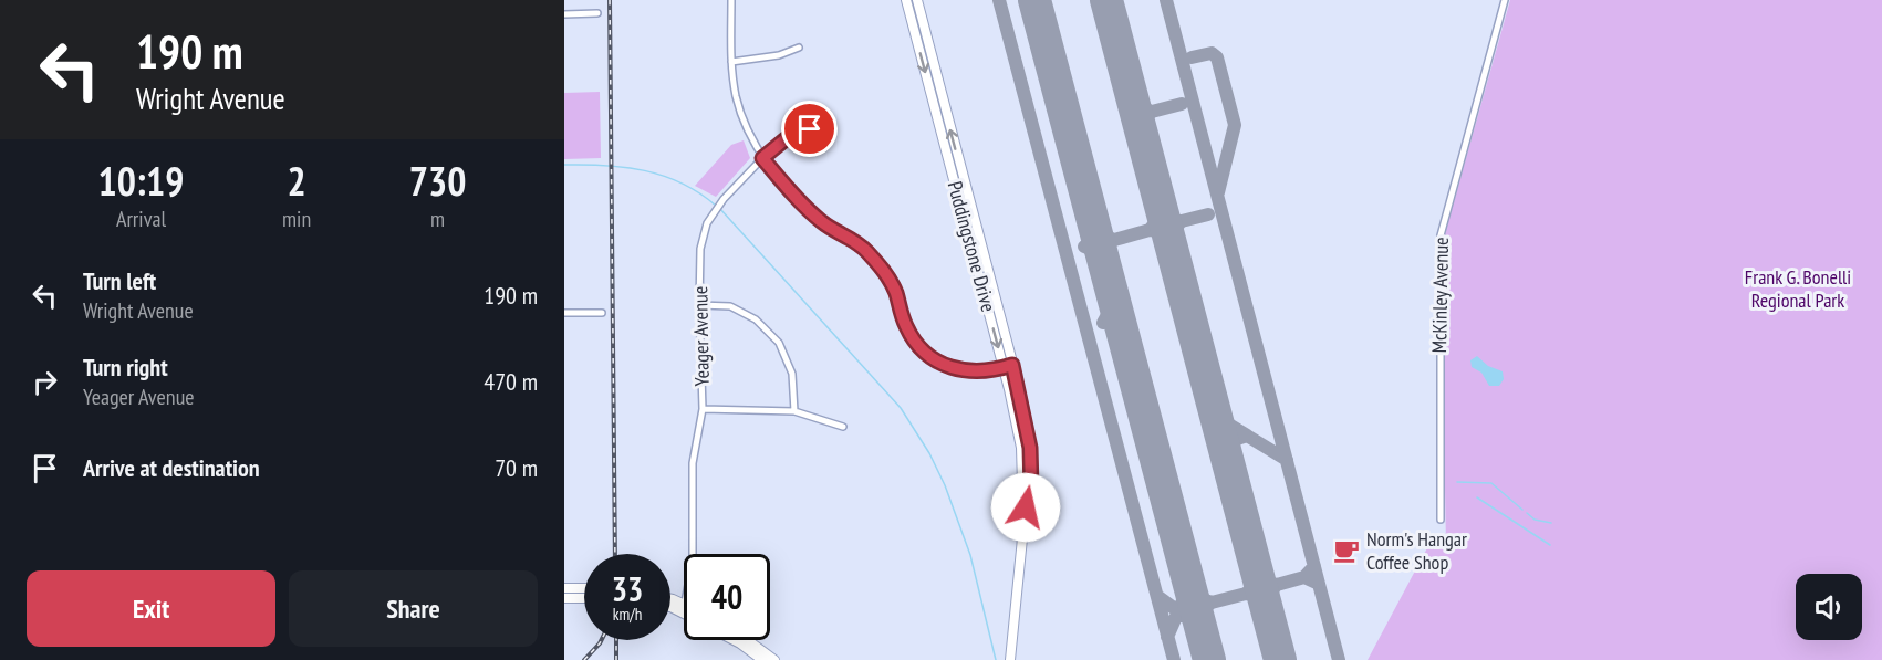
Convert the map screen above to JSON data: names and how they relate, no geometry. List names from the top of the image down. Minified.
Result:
{"streets":{"street":["Puddingstone Drive","McKinley Avenue","Yeager Avenue"]},"parks":["Frank G. Bonelli Regional Park"],"places":{"cafe":["Norm's Hangar Coffee Shop"]},"page":{"turn":["190 m","Wright Avenue"],"eta":["10:19","Arrival","2","min","730","m"],"list":[{"name":"Turn left","note":"Wright Avenue","value":"190 m"},{"name":"Turn right","note":"Yeager Avenue","value":"470 m"},{"name":"Arrive at destination","value":"70 m"}],"speed":"33 km/h","limit":"40","buttons":["Exit","Share"]}}
